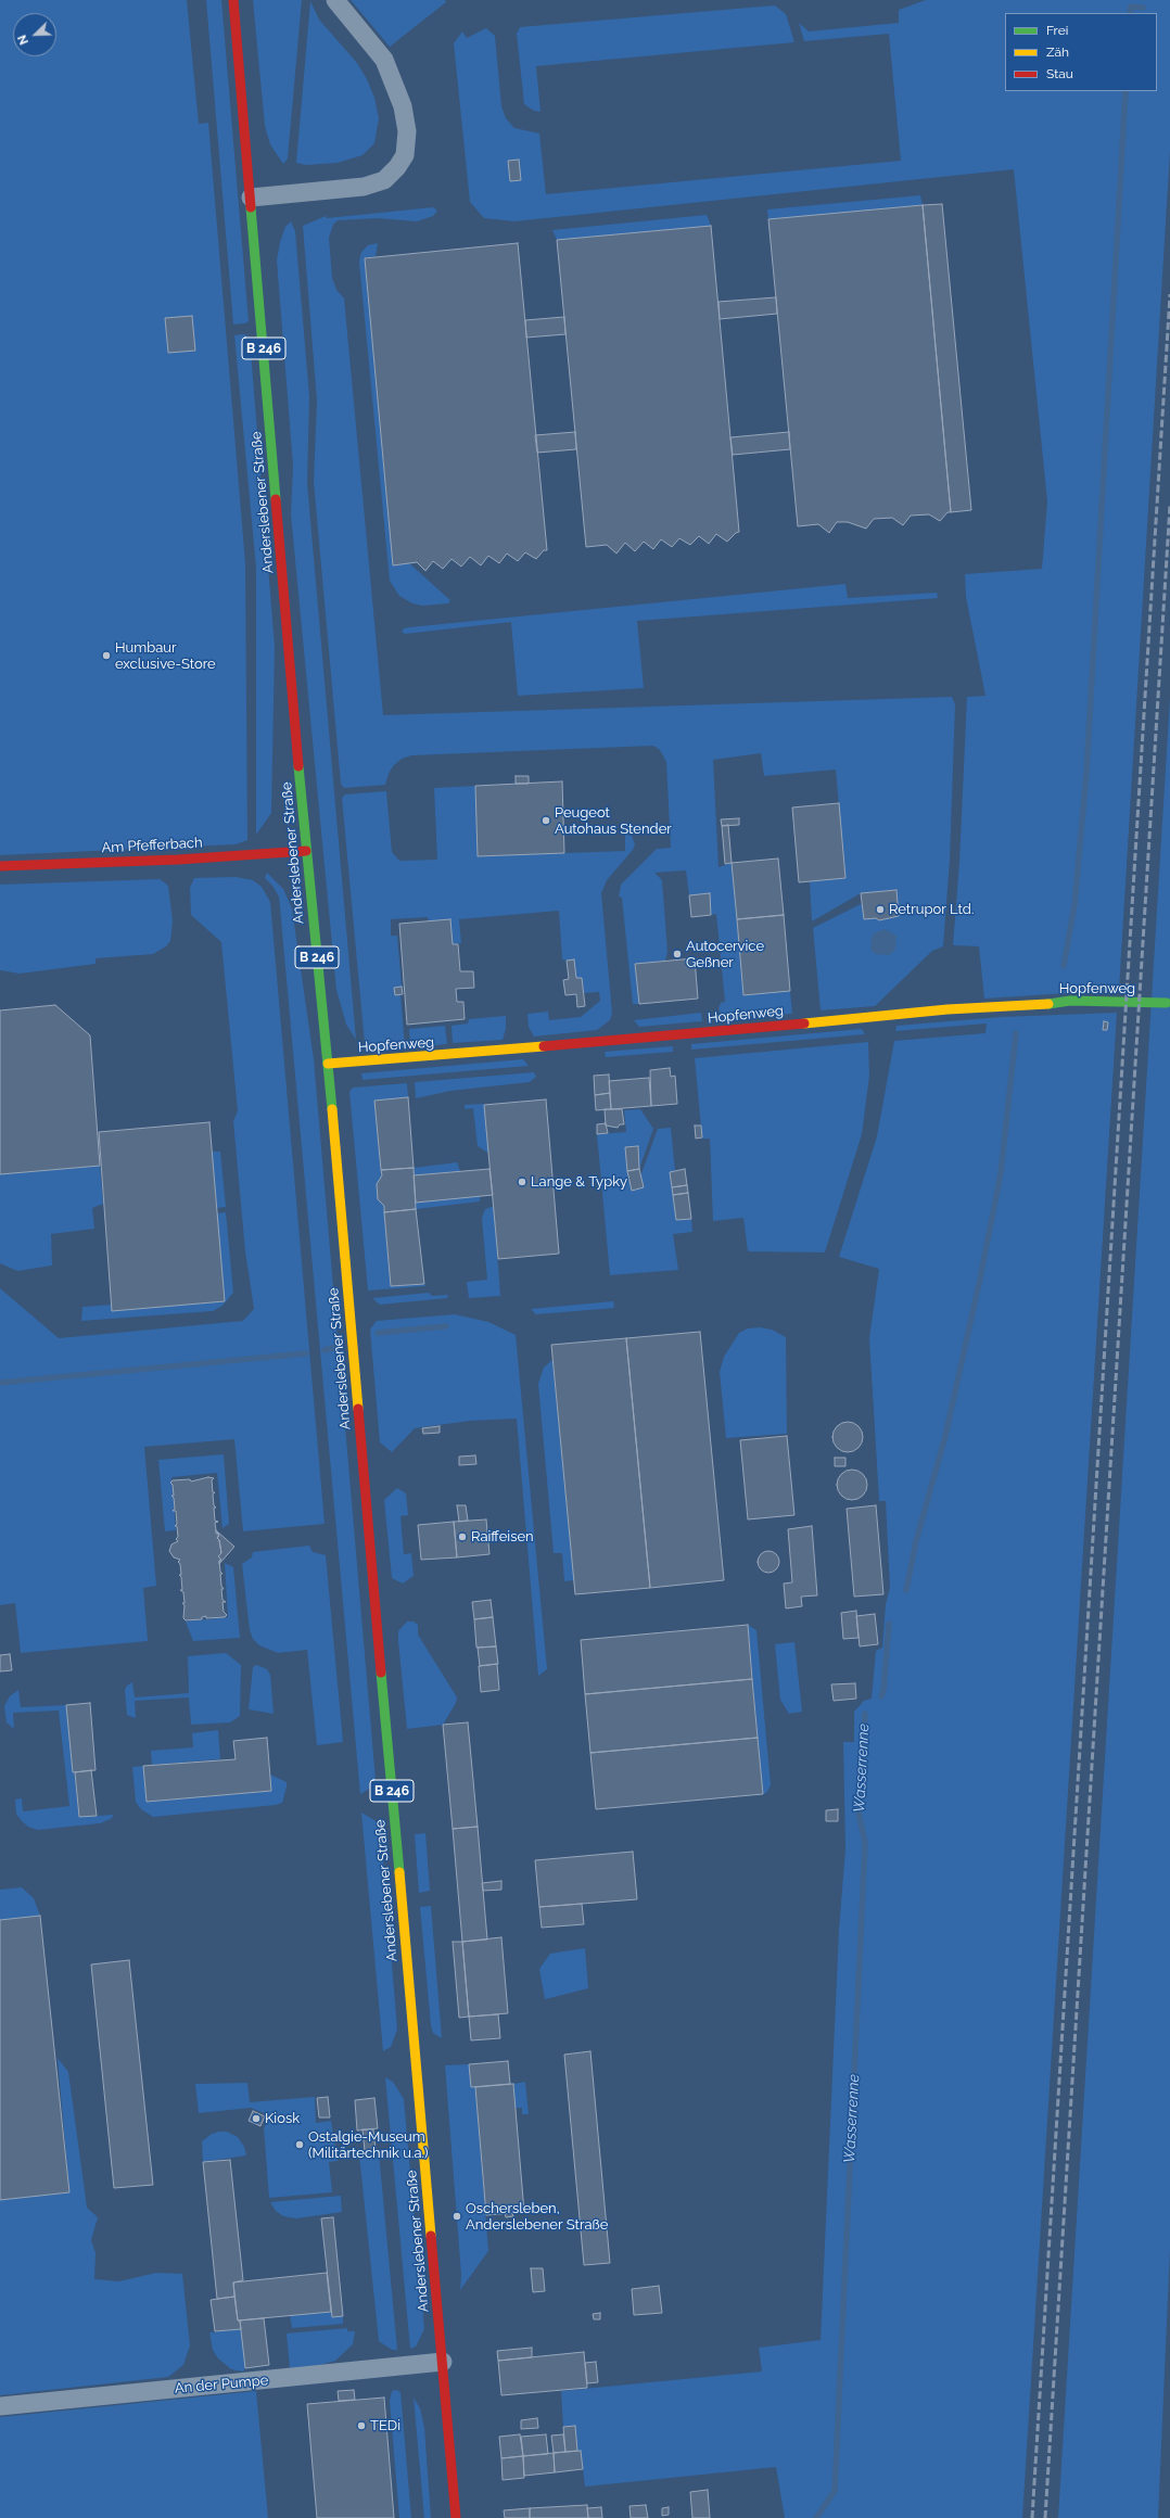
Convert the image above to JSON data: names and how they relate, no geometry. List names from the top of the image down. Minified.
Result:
{"streets":{"main road":["B 246","Anderslebener Straße","Am Pfefferbach","Hopfenweg"],"street":["An der Pumpe"]},"crossings":[["B 246","Anderslebener Straße"],["Anderslebener Straße","Am Pfefferbach"],["Anderslebener Straße","Hopfenweg"],["Anderslebener Straße","An der Pumpe"]],"water":["Wasserrenne"],"places":["Humbaur exclusive-Store","Peugeot Autohaus Stender","Retrupor Ltd.","Autocervice Geßner","Lange & Typky","Raiffeisen","Kiosk","Ostalgie-Museum (Militärtechnik u.a.)","Oschersleben, Anderslebener Straße","TEDi"],"legend":["Frei","Zäh","Stau"],"north":"bottom left"}
